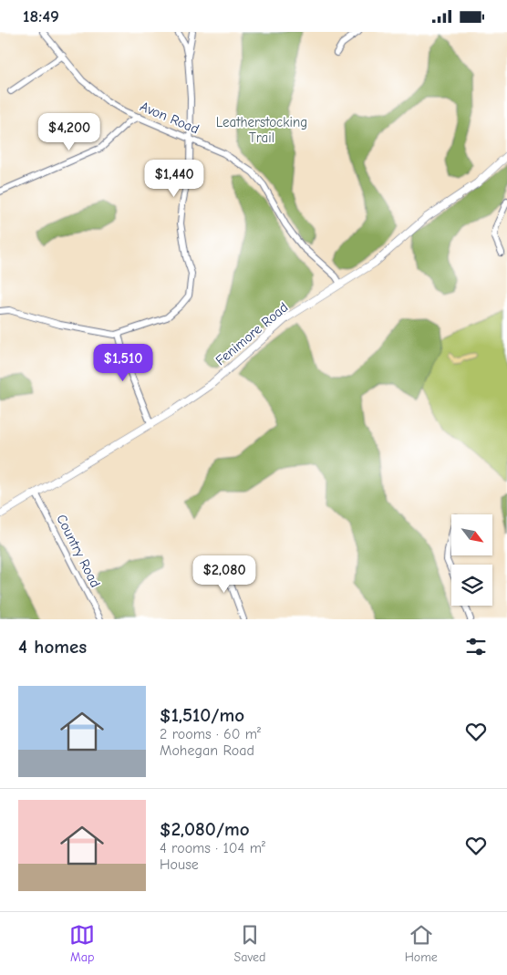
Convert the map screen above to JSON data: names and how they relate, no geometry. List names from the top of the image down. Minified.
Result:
{"streets":{"street":["Avon Road","Fenimore Road","Country Road"]},"crossings":[["Avon Road","Fenimore Road"],["Fenimore Road","Country Road"]],"parks":["Leatherstocking Trail"],"north":"bottom right","page":{"status":"18:49","price":["$4,200","$1,440","$1,510","$2,080"],"heading":"4 homes","list":[{"name":"$1,510/mo","note":"2 rooms · 60 m² · Mohegan Road"},{"name":"$2,080/mo","note":"4 rooms · 104 m² · House"}],"tabs":["Map","Saved","Home"]}}
